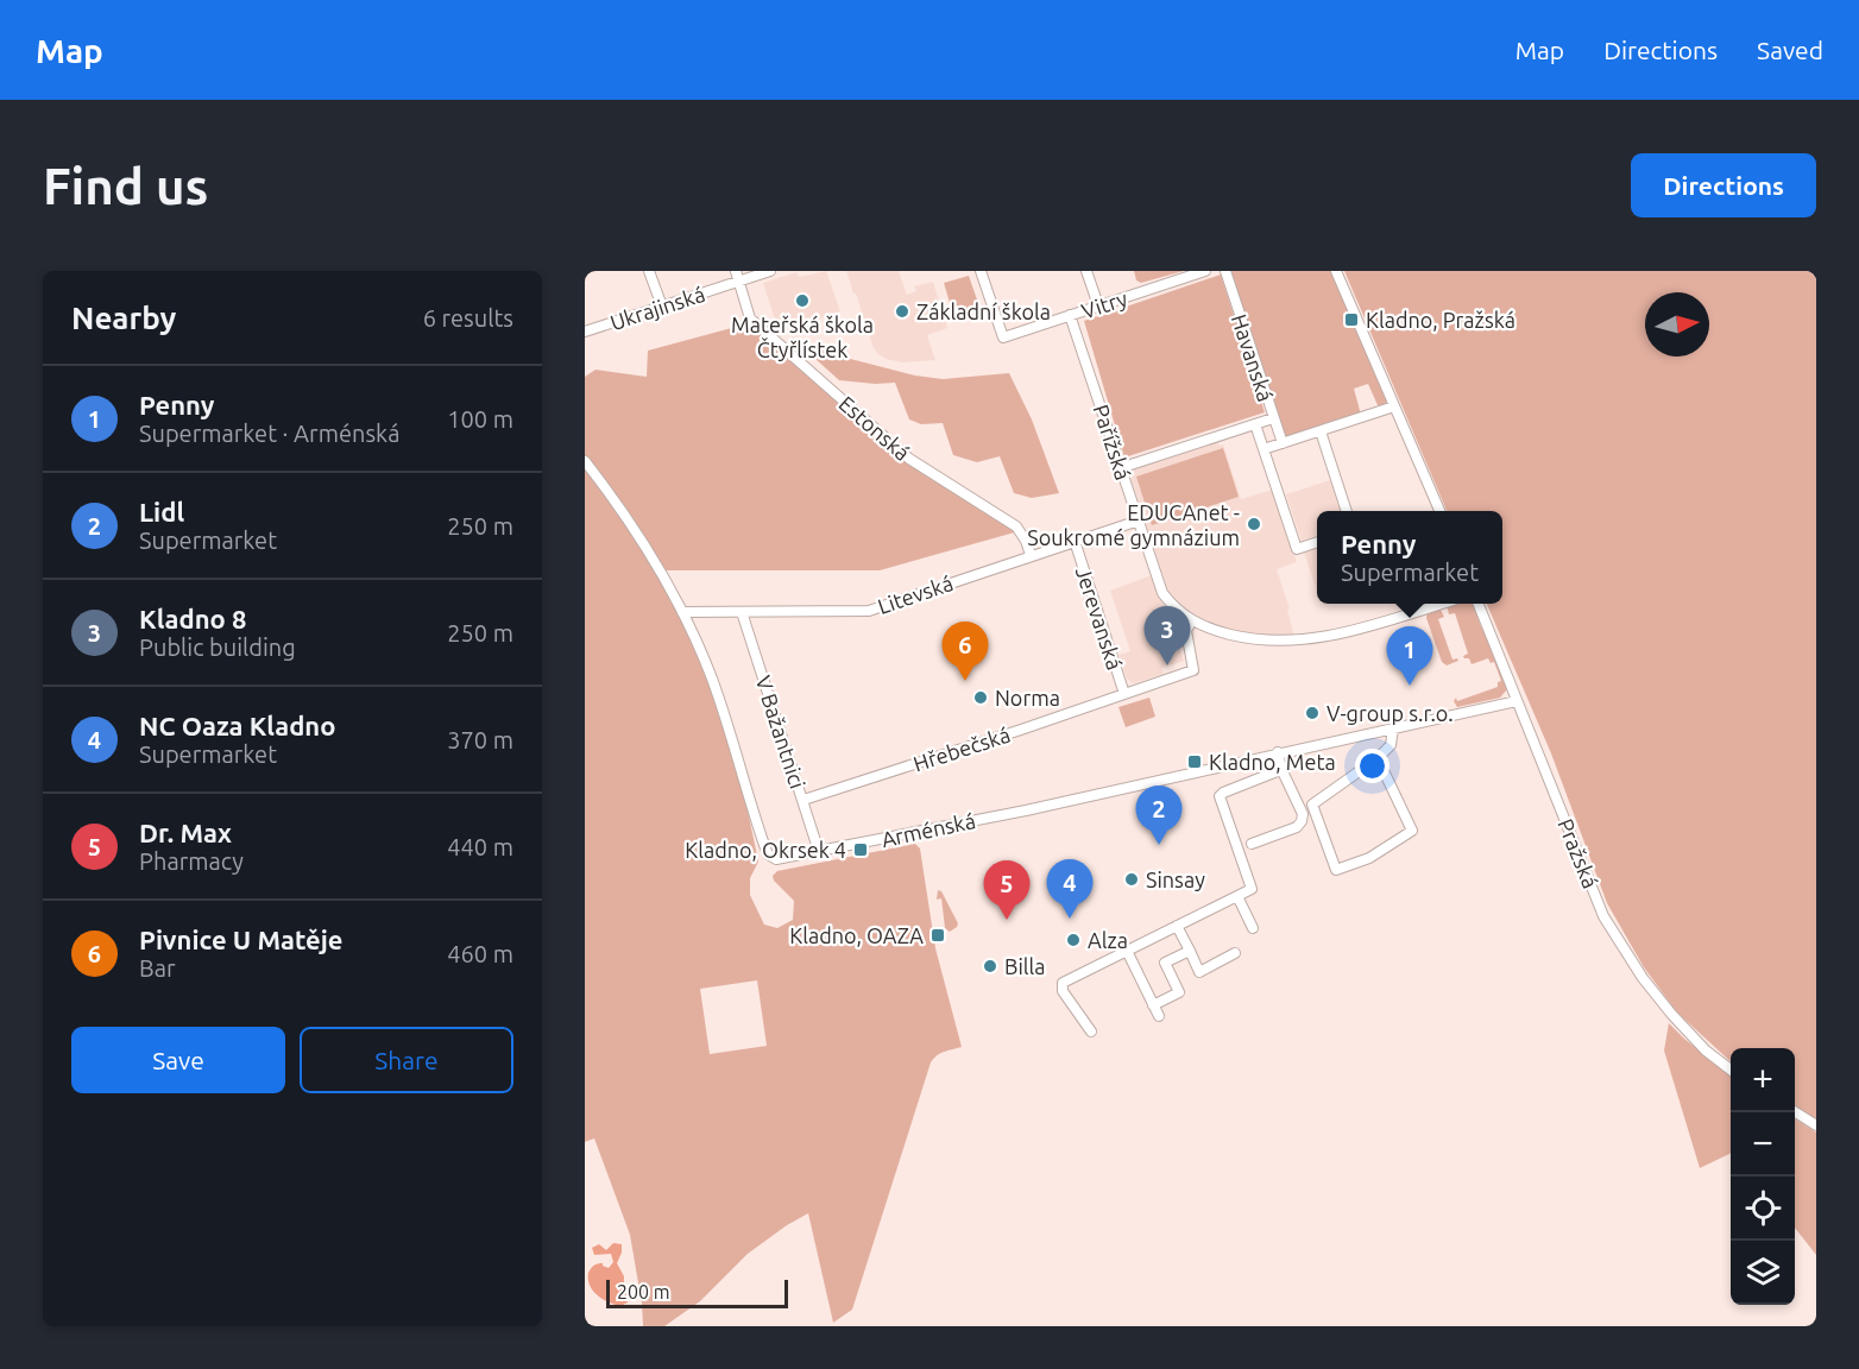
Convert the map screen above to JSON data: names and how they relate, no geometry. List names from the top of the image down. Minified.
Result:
{"streets":{"street":["Vitry","Ukrajinská","Havanská","Estonská","Pařížská","Litevská","Jerevanská","V Bažantnici","Hřebečská","Arménská","Pražská"]},"crossings":[["Vitry","Pařížská"],["Ukrajinská","Estonská"],["Estonská","Litevská"],["Pařížská","Litevská"],["Pařížská","Hřebečská"],["Litevská","Jerevanská"],["Litevská","V Bažantnici"],["Litevská","Arménská"],["Jerevanská","Hřebečská"],["V Bažantnici","Hřebečská"],["V Bažantnici","Arménská"],["Arménská","Pražská"]],"places":{"other":["Mateřská škola Čtyřlístek","Základní škola","EDUCAnet - Soukromé gymnázium","Norma","V-group s.r.o.","Sinsay","Alza","Billa"],"transit":["Kladno, Pražská","Kladno, Meta","Kladno, Okrsek 4","Kladno, OAZA"]},"scale_bar":"200 m","north":"right","page":{"header":"Map","nav":["Map","Directions","Saved"],"buttons":["Directions",["Save","Share"]],"title":"Find us","heading":["Nearby","6 results"],"list":[{"mark":"1","name":"Penny","note":"Supermarket · Arménská","value":"100 m"},{"mark":"2","name":"Lidl","note":"Supermarket","value":"250 m"},{"mark":"3","name":"Kladno 8","note":"Public building","value":"250 m"},{"mark":"4","name":"NC Oaza Kladno","note":"Supermarket","value":"370 m"},{"mark":"5","name":"Dr. Max","note":"Pharmacy","value":"440 m"},{"mark":"6","name":"Pivnice U Matěje","note":"Bar","value":"460 m"}],"popup":["Penny","Supermarket"],"pins":["3","6","1","2","4","5"],"map_buttons":["+","−"],"scale":"200 m"}}
